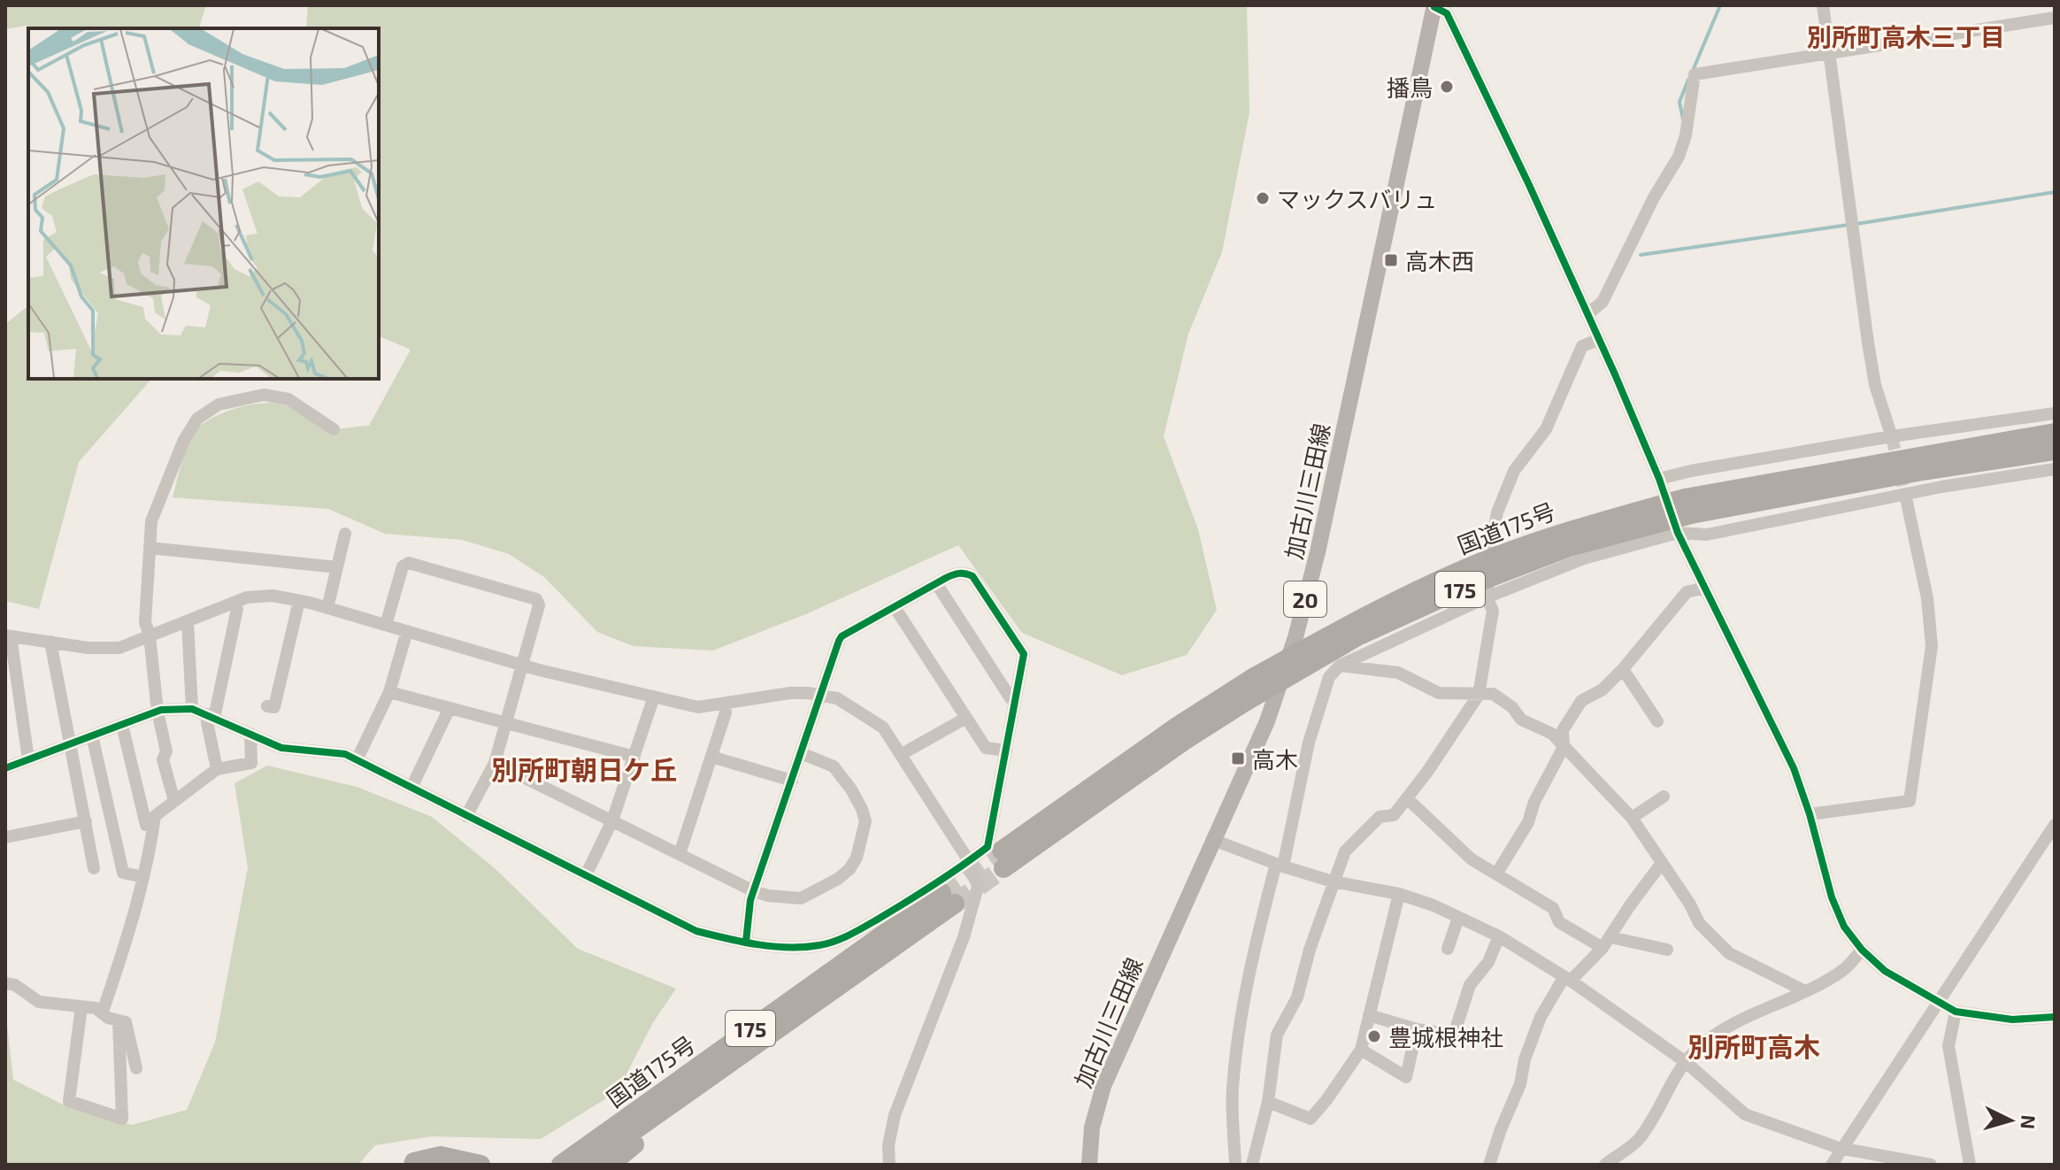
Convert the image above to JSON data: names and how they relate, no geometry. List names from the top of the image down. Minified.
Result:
{"streets":{"highway":["国道175号","175"],"main road":["加古川三田線","20"]},"districts":["別所町高木三丁目","別所町朝日ケ丘","別所町高木"],"places":{"other":["播鳥","マックスバリュ","豊城根神社"],"transit":["高木西","高木"]},"north":"right"}
